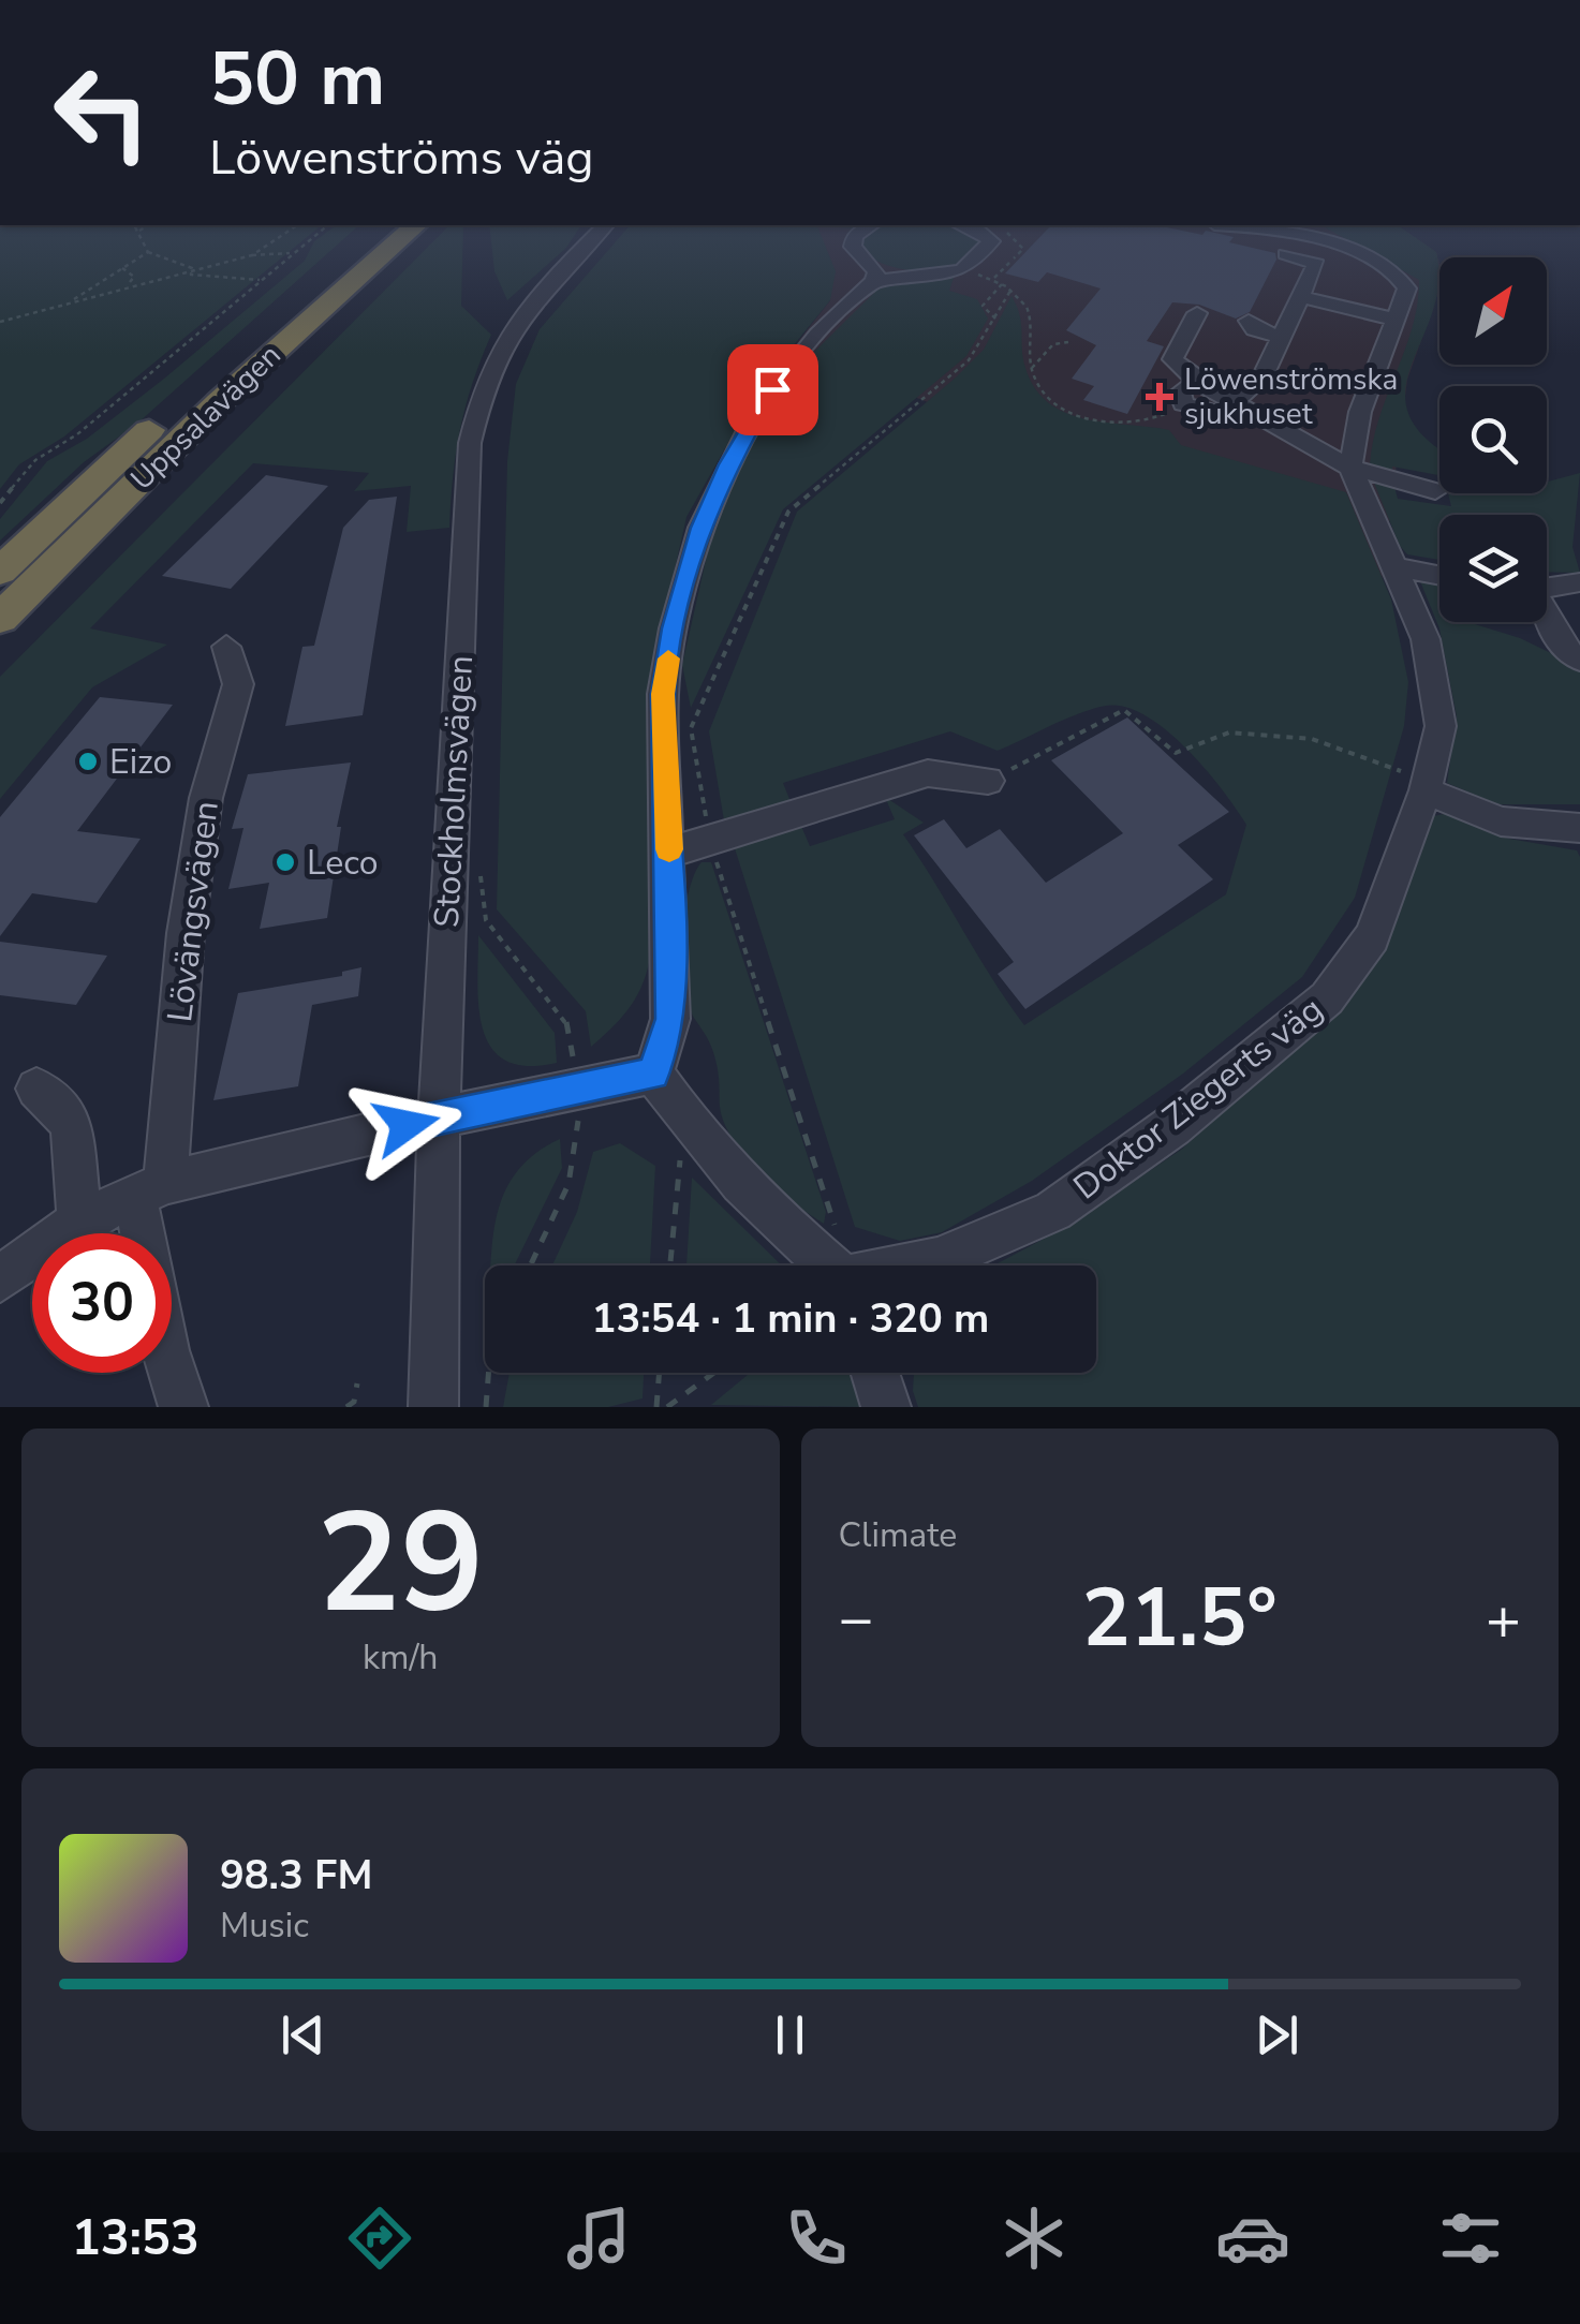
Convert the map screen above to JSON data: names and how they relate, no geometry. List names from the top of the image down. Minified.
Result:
{"streets":{"highway":["Uppsalavägen"],"street":["Stockholmsvägen","Lövängsvägen","Doktor Ziegerts väg"]},"places":{"health":["Löwenströmska sjukhuset"],"other":["Eizo","Leco"]},"north":"top right","page":{"turn":["50 m","Löwenströms väg"],"limit":"30","trip":"13:54 · 1 min · 320 m","tile":[["29","km/h"],"Climate"],"heat":["−","21.5°","+"],"song":["98.3 FM","Music"],"tabs":"13:53"}}
